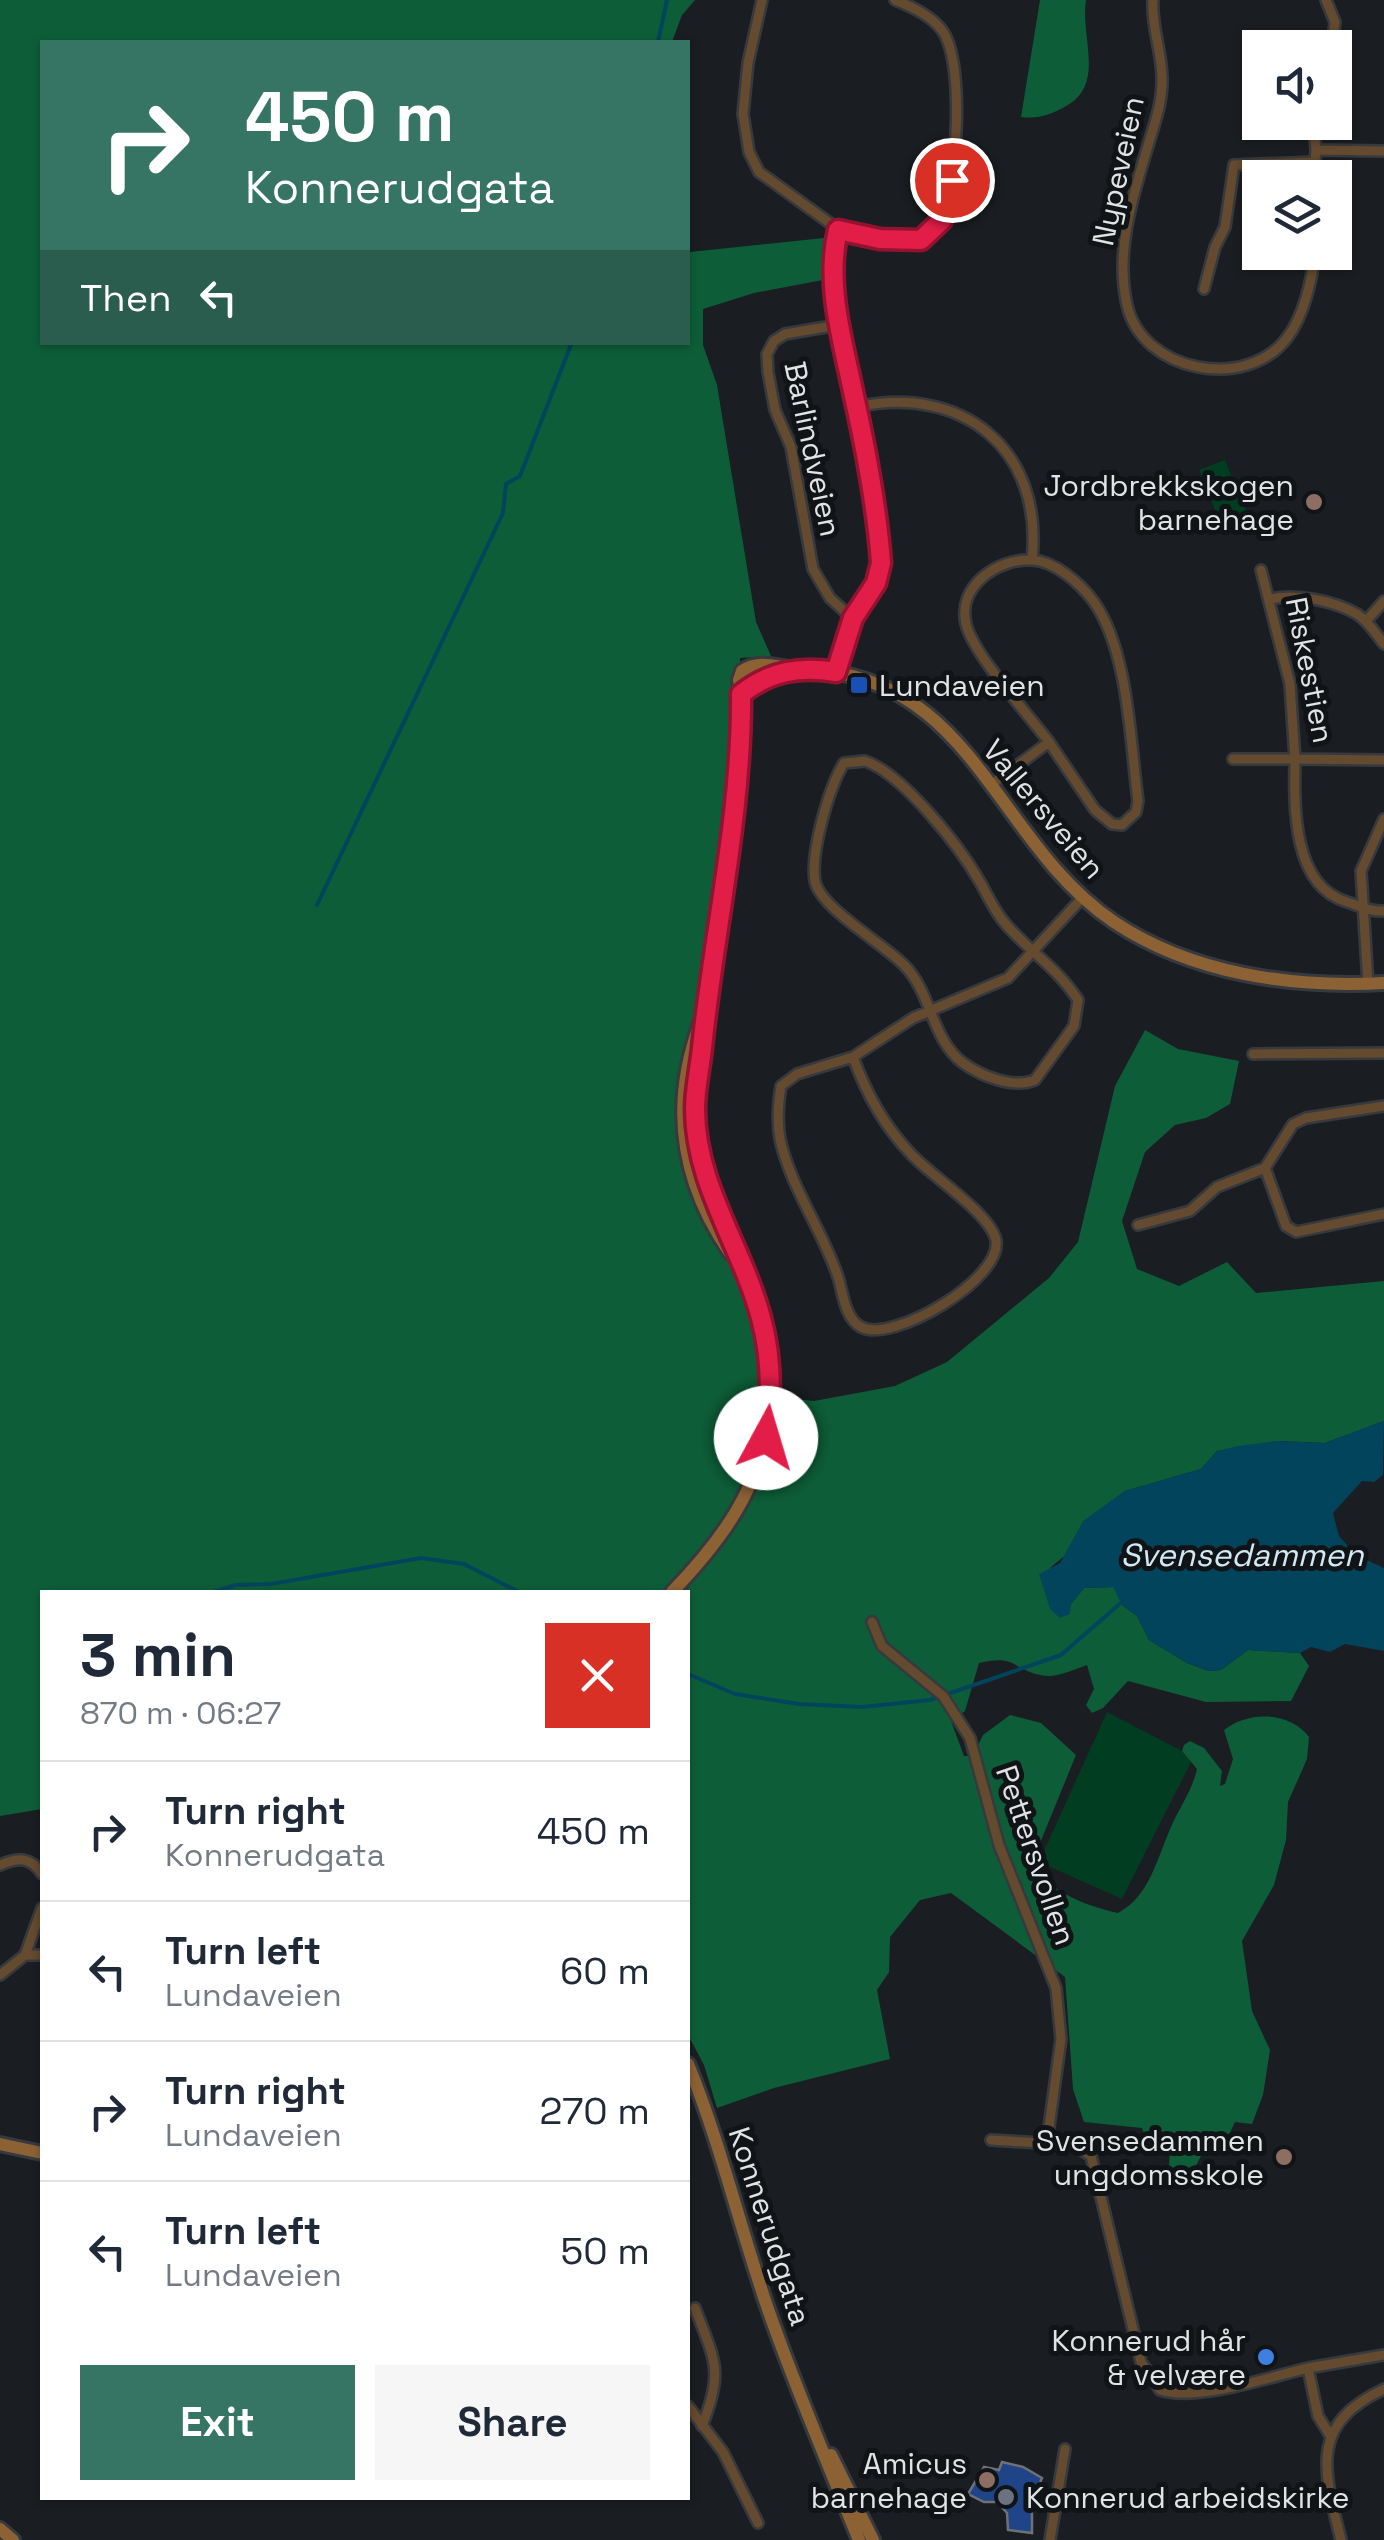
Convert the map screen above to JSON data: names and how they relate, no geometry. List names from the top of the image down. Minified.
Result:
{"streets":{"main road":["Vallersveien","Konnerudgata"],"street":["Nypeveien","Barlindveien","Riskestien","Pettersvollen"]},"water":["Svensedammen"],"places":{"other":["Jordbrekkskogen barnehage","Svensedammen ungdomsskole","Konnerud hår & velvære","Amicus barnehage","Konnerud arbeidskirke"],"transit":["Lundaveien"]},"page":{"turn":["450 m","Konnerudgata"],"then":"Then","heading":["3 min","870 m · 06:27"],"list":[{"name":"Turn right","note":"Konnerudgata","value":"450 m"},{"name":"Turn left","note":"Lundaveien","value":"60 m"},{"name":"Turn right","note":"Lundaveien","value":"270 m"},{"name":"Turn left","note":"Lundaveien","value":"50 m"}],"buttons":["Exit","Share"]}}
